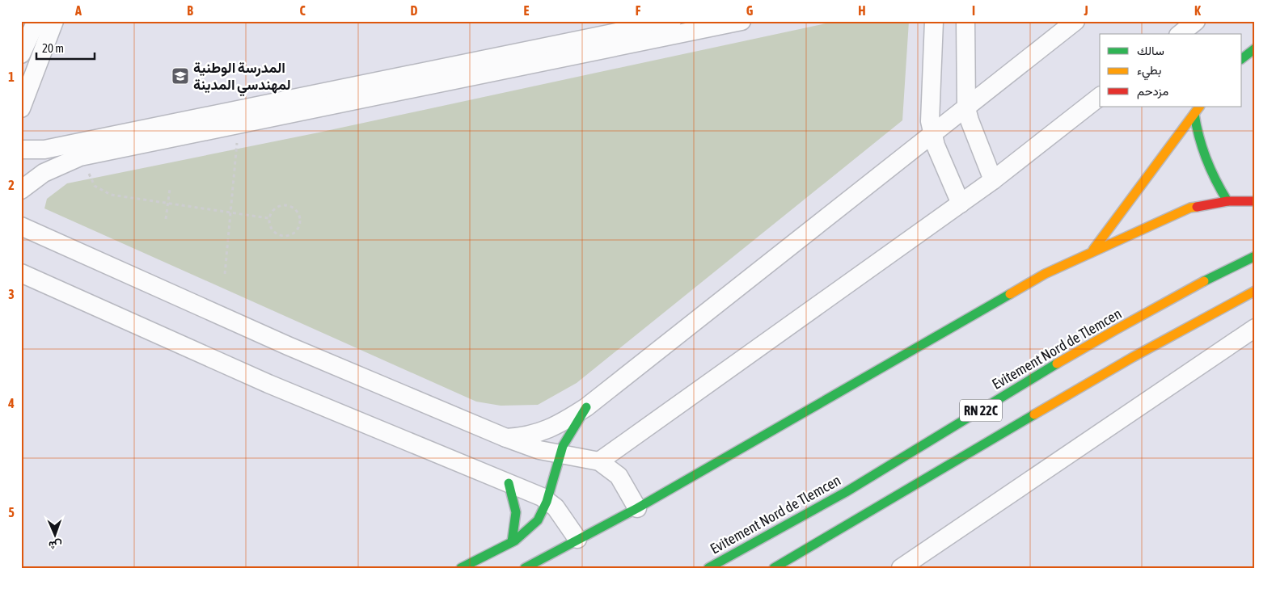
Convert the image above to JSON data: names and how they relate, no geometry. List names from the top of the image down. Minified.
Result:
{"streets":{"main road":["Evitement Nord de Tlemcen","RN 22C"]},"places":{"school or university":["المدرسة الوطنية لمهندسي المدينة"]},"legend":["سالك","بطيء","مزدحم"],"scale_bar":"20 m","north":"bottom","grid":{"columns":["A","B","C","D","E","F","G","H","I","J","K"],"rows":["1","2","3","4","5"]}}
